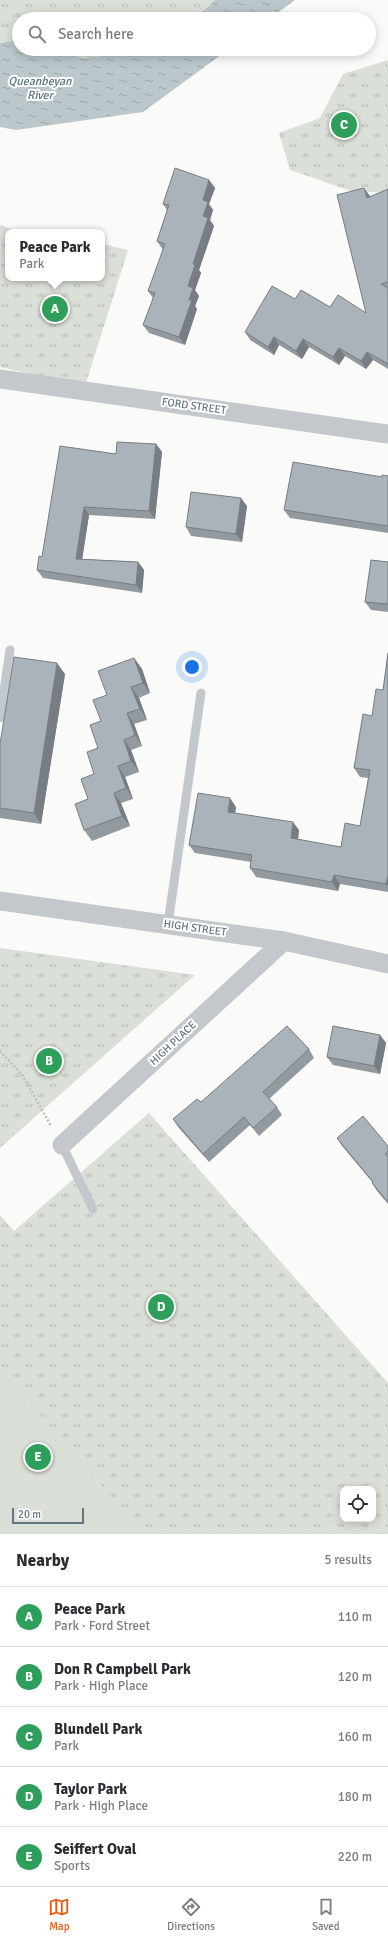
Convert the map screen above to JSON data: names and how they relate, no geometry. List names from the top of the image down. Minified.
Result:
{"streets":{"street":["FORD STREET","HIGH STREET","HIGH PLACE"]},"crossings":[["HIGH STREET","HIGH PLACE"]],"water":["Queanbeyan River"],"scale_bar":"20 m","page":{"search":"Search here","pins":["C","A","B","D","E"],"popup":["Peace Park","Park"],"scale":"20 m","heading":["Nearby","5 results"],"list":[{"mark":"A","name":"Peace Park","note":"Park · Ford Street","value":"110 m"},{"mark":"B","name":"Don R Campbell Park","note":"Park · High Place","value":"120 m"},{"mark":"C","name":"Blundell Park","note":"Park","value":"160 m"},{"mark":"D","name":"Taylor Park","note":"Park · High Place","value":"180 m"},{"mark":"E","name":"Seiffert Oval","note":"Sports","value":"220 m"}],"nav":["Map","Directions","Saved"]}}
